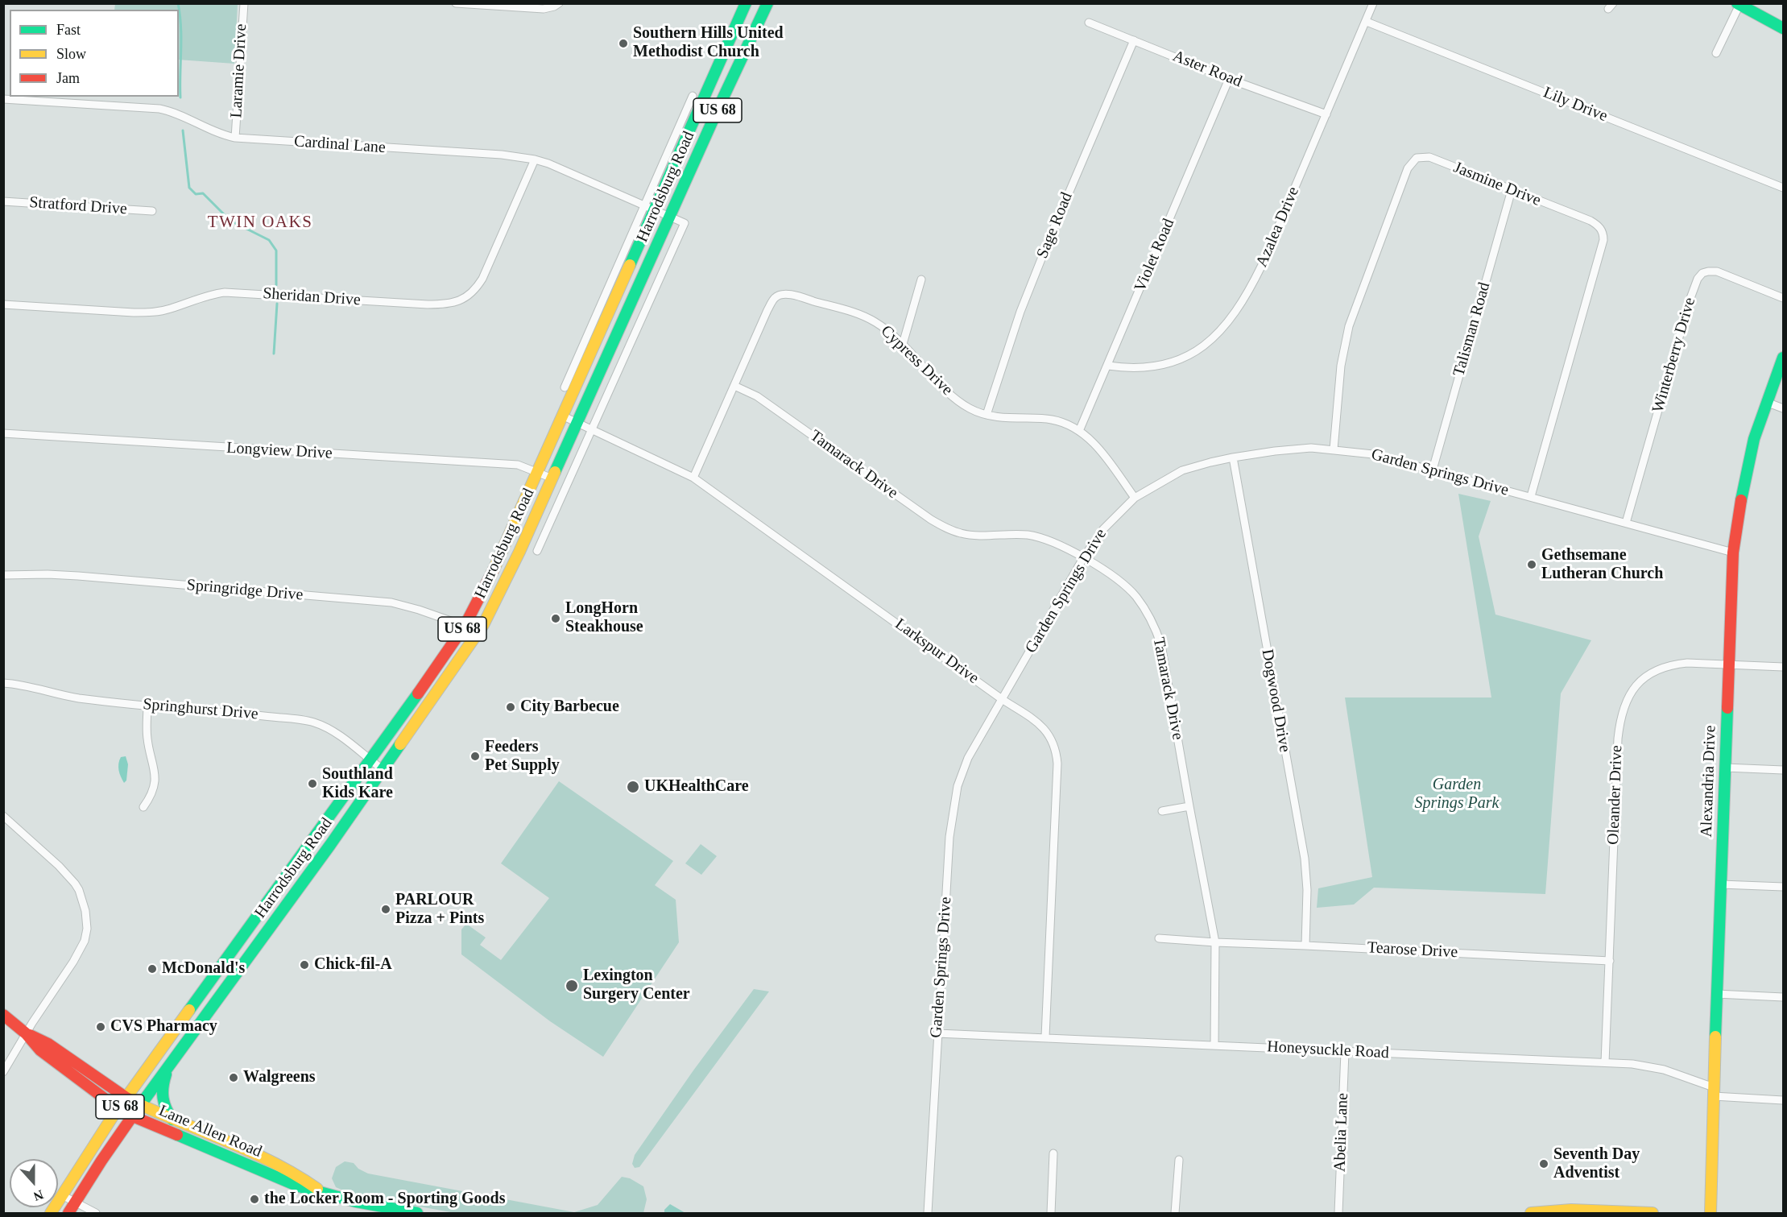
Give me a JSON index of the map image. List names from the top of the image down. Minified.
{"streets":{"main road":["US 68","Harrodsburg Road","Alexandria Drive","Lane Allen Road"],"street":["Aster Road","Laramie Drive","Lily Drive","Cardinal Lane","Jasmine Drive","Stratford Drive","Sage Road","Azalea Drive","Violet Road","Sheridan Drive","Talisman Road","Winterberry Drive","Cypress Drive","Longview Drive","Tamarack Drive","Garden Springs Drive","Springridge Drive","Larkspur Drive","Dogwood Drive","Springhurst Drive","Oleander Drive","Tearose Drive","Honeysuckle Road","Abelia Lane"]},"crossings":[["Aster Road","Sage Road"],["Aster Road","Azalea Drive"],["Aster Road","Violet Road"],["Laramie Drive","Cardinal Lane"],["Lily Drive","Azalea Drive"],["Cardinal Lane","Harrodsburg Road"],["Cardinal Lane","Sheridan Drive"],["Jasmine Drive","Talisman Road"],["Jasmine Drive","Garden Springs Drive"],["Harrodsburg Road","Longview Drive"],["Harrodsburg Road","Springridge Drive"],["Harrodsburg Road","Larkspur Drive"],["Harrodsburg Road","Springhurst Drive"],["Harrodsburg Road","Lane Allen Road"],["Sage Road","Cypress Drive"],["Azalea Drive","Violet Road"],["Violet Road","Cypress Drive"],["Talisman Road","Garden Springs Drive"],["Winterberry Drive","Garden Springs Drive"],["Cypress Drive","Tamarack Drive"],["Cypress Drive","Garden Springs Drive"],["Cypress Drive","Larkspur Drive"],["Tamarack Drive","Garden Springs Drive"],["Tamarack Drive","Tearose Drive"],["Tamarack Drive","Honeysuckle Road"],["Garden Springs Drive","Larkspur Drive"],["Garden Springs Drive","Dogwood Drive"],["Garden Springs Drive","Alexandria Drive"],["Garden Springs Drive","Honeysuckle Road"],["Larkspur Drive","Honeysuckle Road"],["Dogwood Drive","Tearose Drive"],["Alexandria Drive","Oleander Drive"],["Alexandria Drive","Honeysuckle Road"],["Oleander Drive","Tearose Drive"],["Oleander Drive","Honeysuckle Road"],["Honeysuckle Road","Abelia Lane"]],"districts":["TWIN OAKS"],"parks":["Garden Springs Park"],"places":["Southern Hills United Methodist Church","Gethsemane Lutheran Church","LongHorn Steakhouse","City Barbecue","Feeders Pet Supply","Southland Kids Kare","UKHealthCare","PARLOUR Pizza + Pints","Chick-fil-A","McDonald's","Lexington Surgery Center","CVS Pharmacy","Walgreens","Seventh Day Adventist","the Locker Room - Sporting Goods"],"legend":["Fast","Slow","Jam"],"north":"bottom"}
